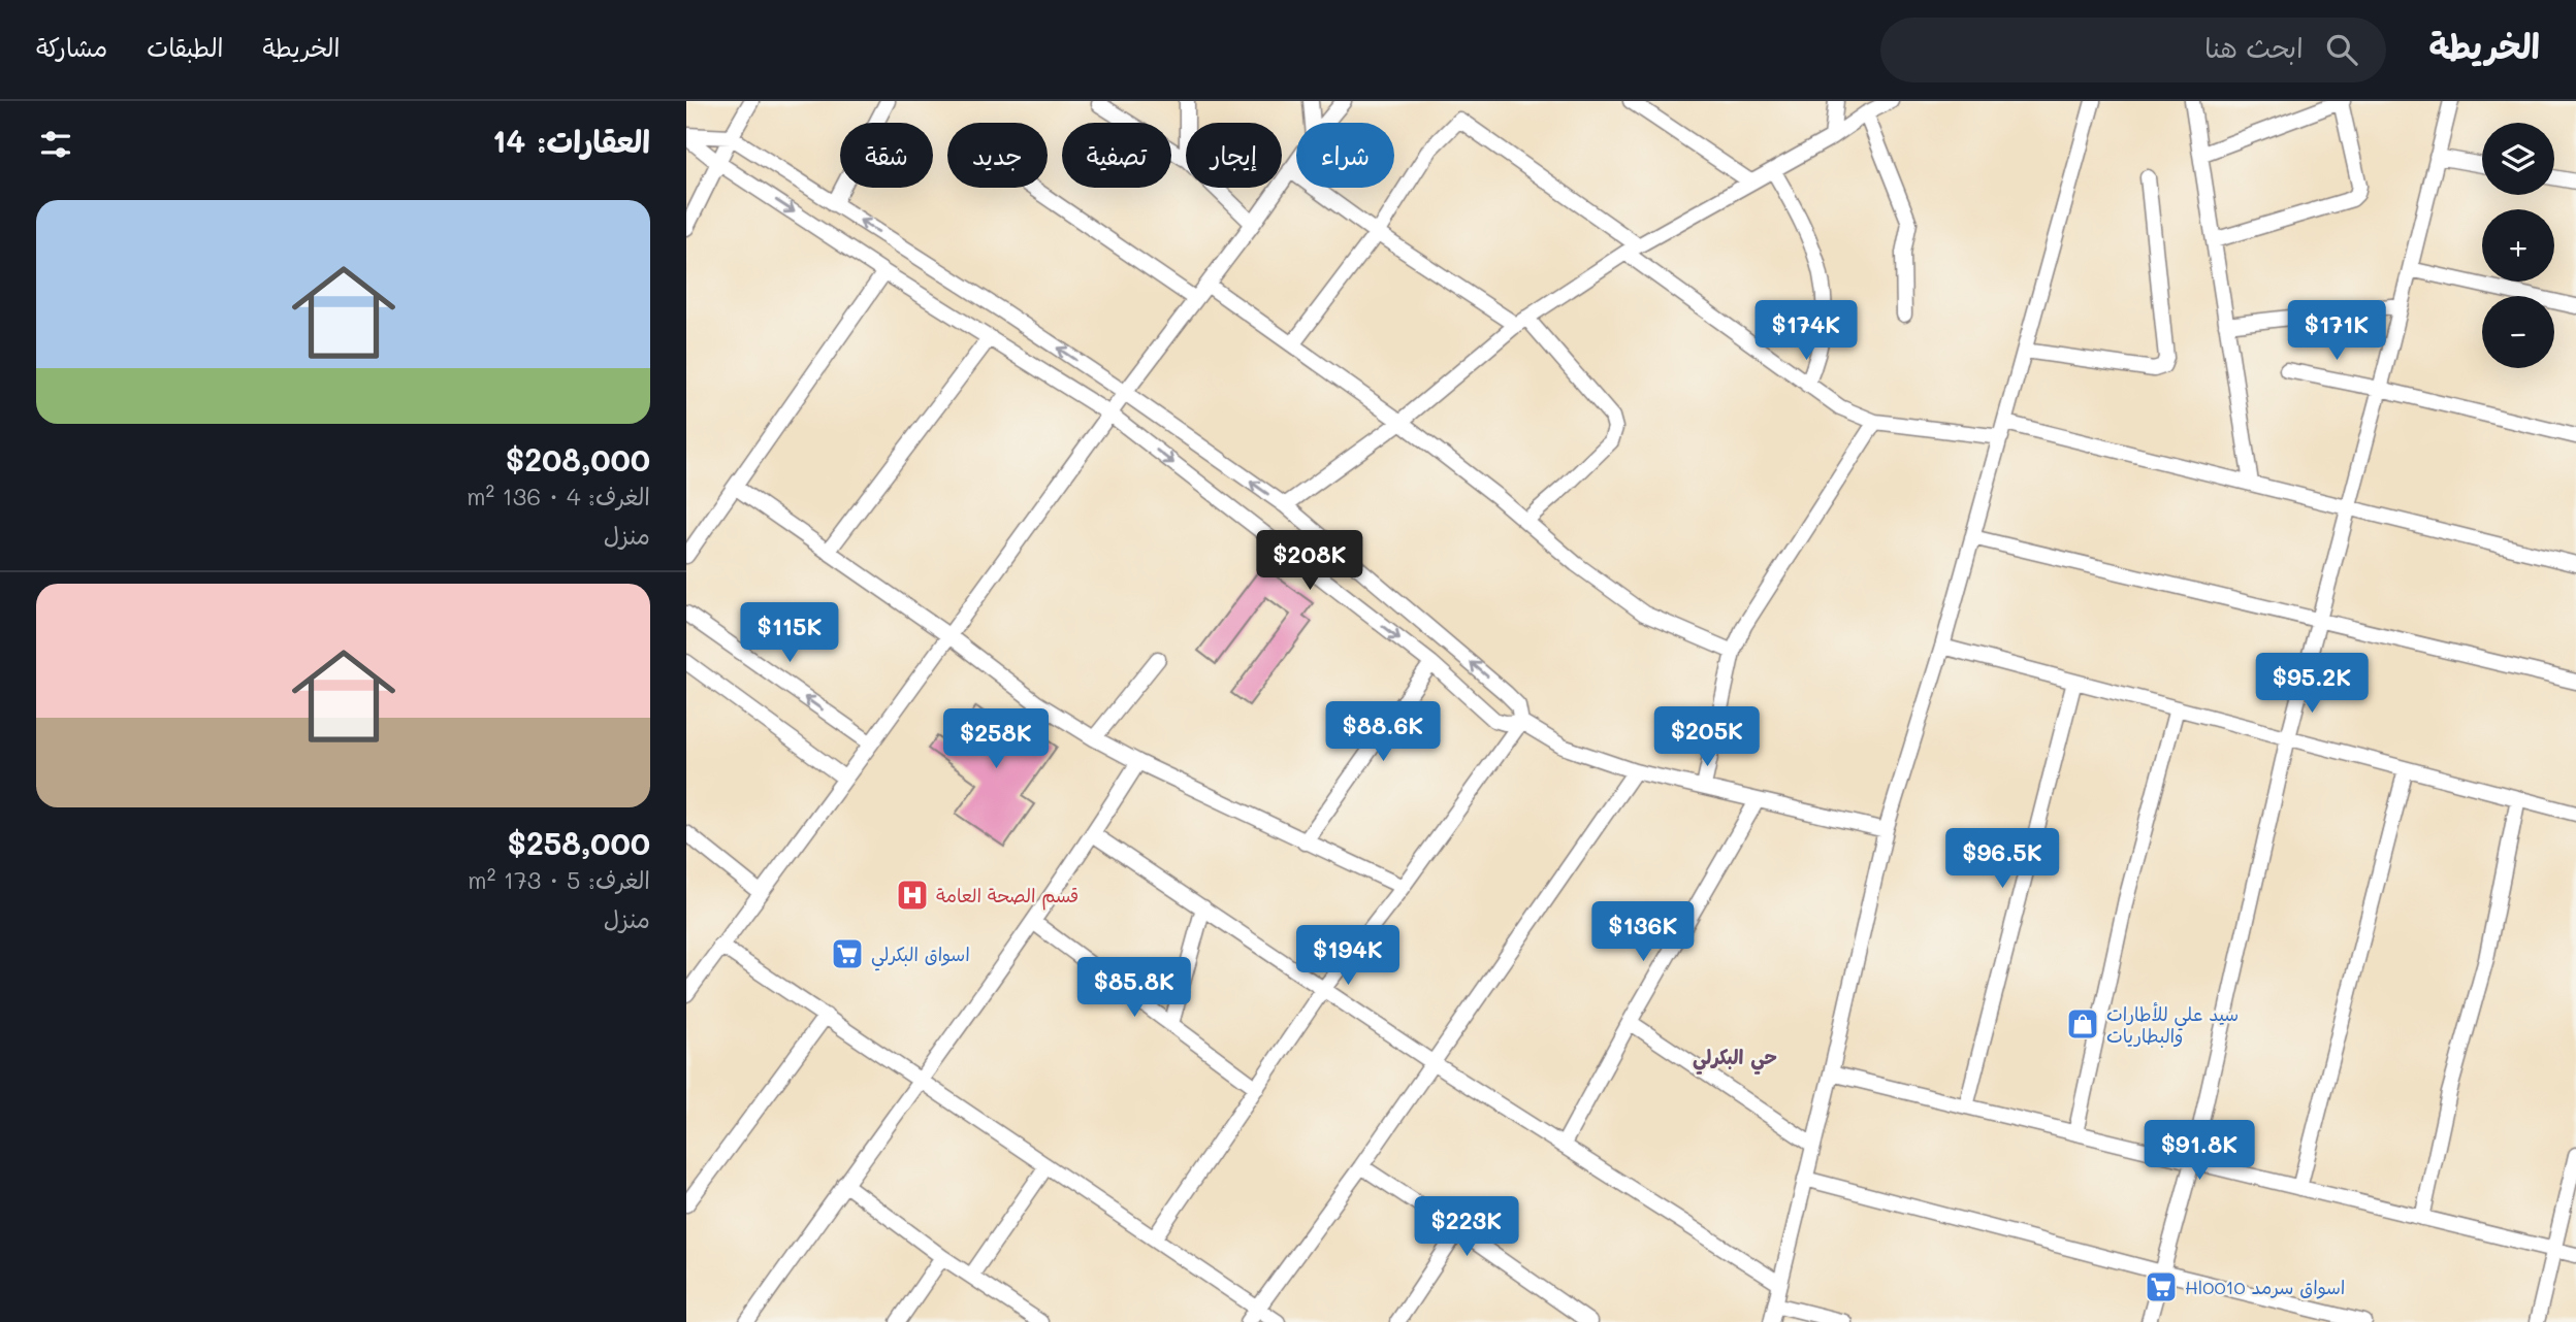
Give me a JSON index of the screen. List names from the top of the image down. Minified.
{"districts":["حي البكرلي"],"places":{"hospital":["قسم الصحة العامة"],"supermarket":["اسواق البكرلي","Hl0010 اسواق سرمد"],"shop":["سيد علي للأطارات والبطاريات"]},"page":{"header":"الخريطة","search":"ابحث هنا","nav":["الخريطة","الطبقات","مشاركة"],"heading":"العقارات: 14","map_buttons":["+","−"],"chip":["شراء","إيجار","تصفية","جديد","شقة"],"list":[{"name":"$208,000","note":"الغرف: 4 · 136 m² · منزل"},{"name":"$258,000","note":"الغرف: 5 · 173 m² · منزل"}],"price":["$174K","$171K","$208K","$115K","$95.2K","$88.6K","$205K","$258K","$96.5K","$136K","$194K","$85.8K","$91.8K","$223K"]}}
